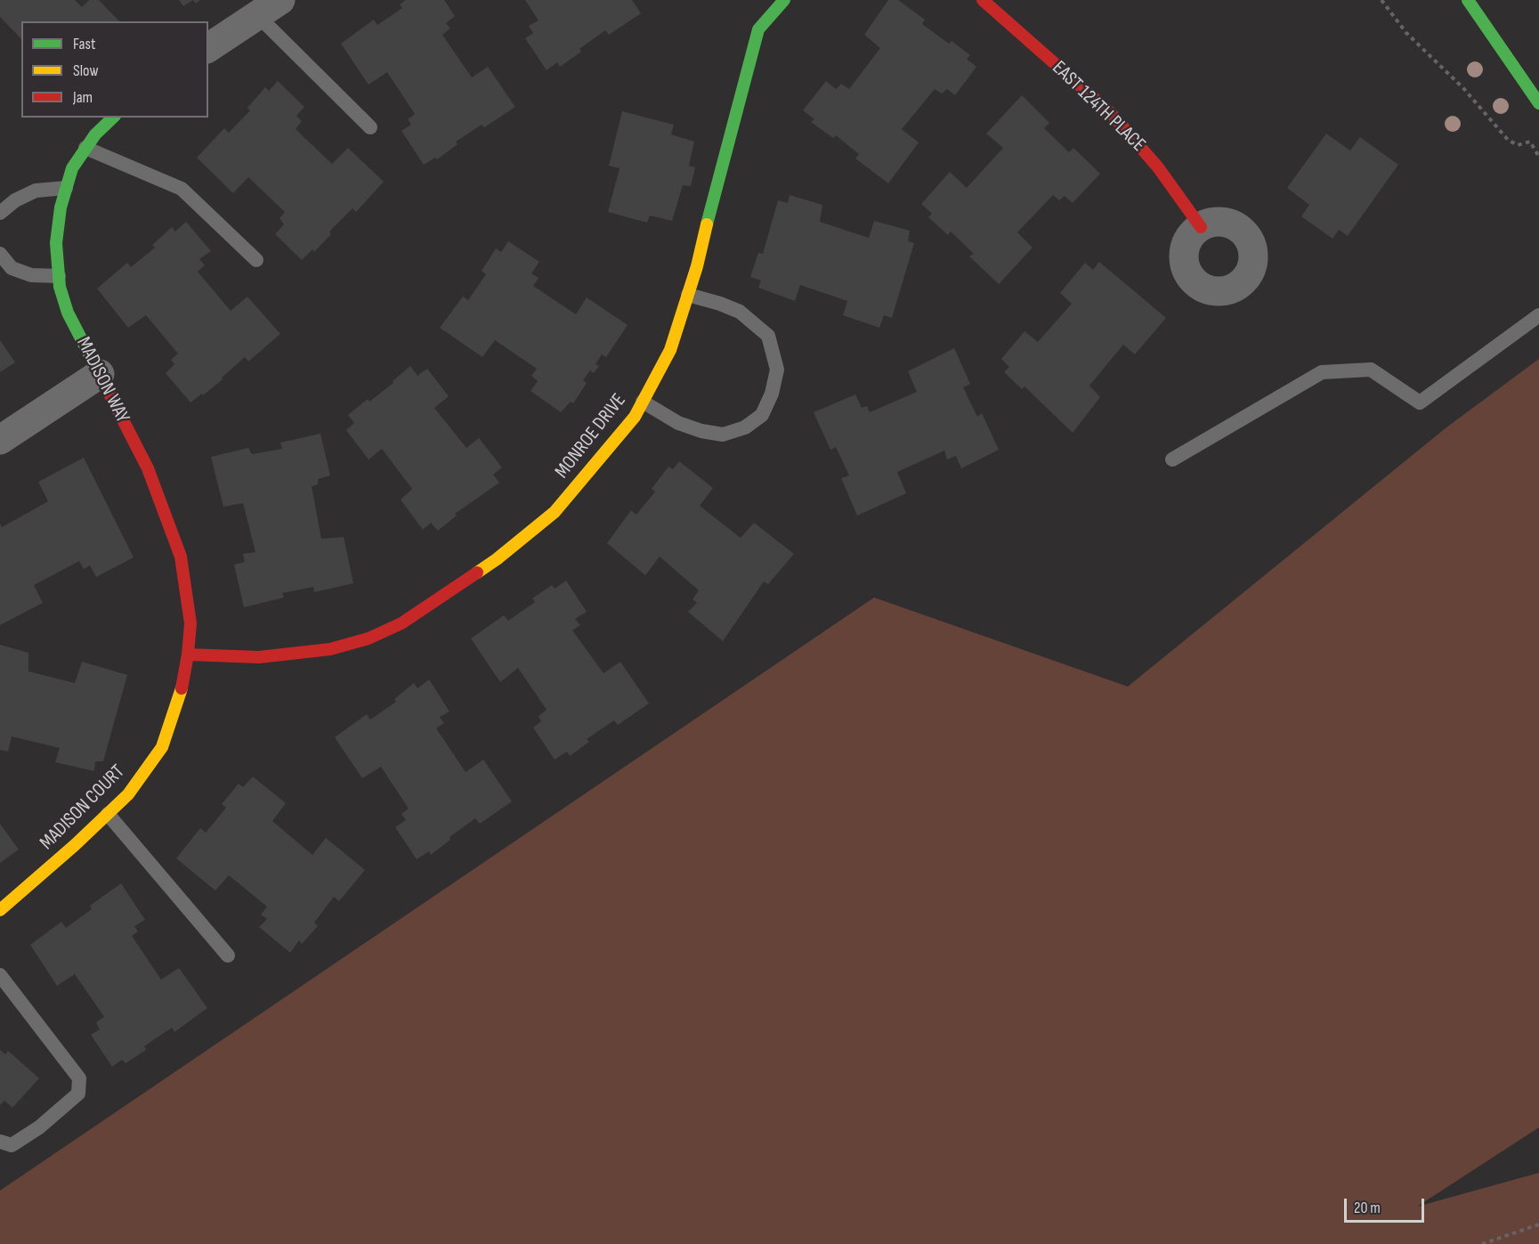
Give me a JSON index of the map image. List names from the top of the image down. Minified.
{"streets":{"street":["EAST 124TH PLACE","MADISON WAY","MONROE DRIVE","MADISON COURT"]},"crossings":[["MADISON WAY","MONROE DRIVE"],["MADISON WAY","MADISON COURT"],["MONROE DRIVE","MADISON COURT"]],"legend":["Fast","Slow","Jam"],"scale_bar":"20 m"}
